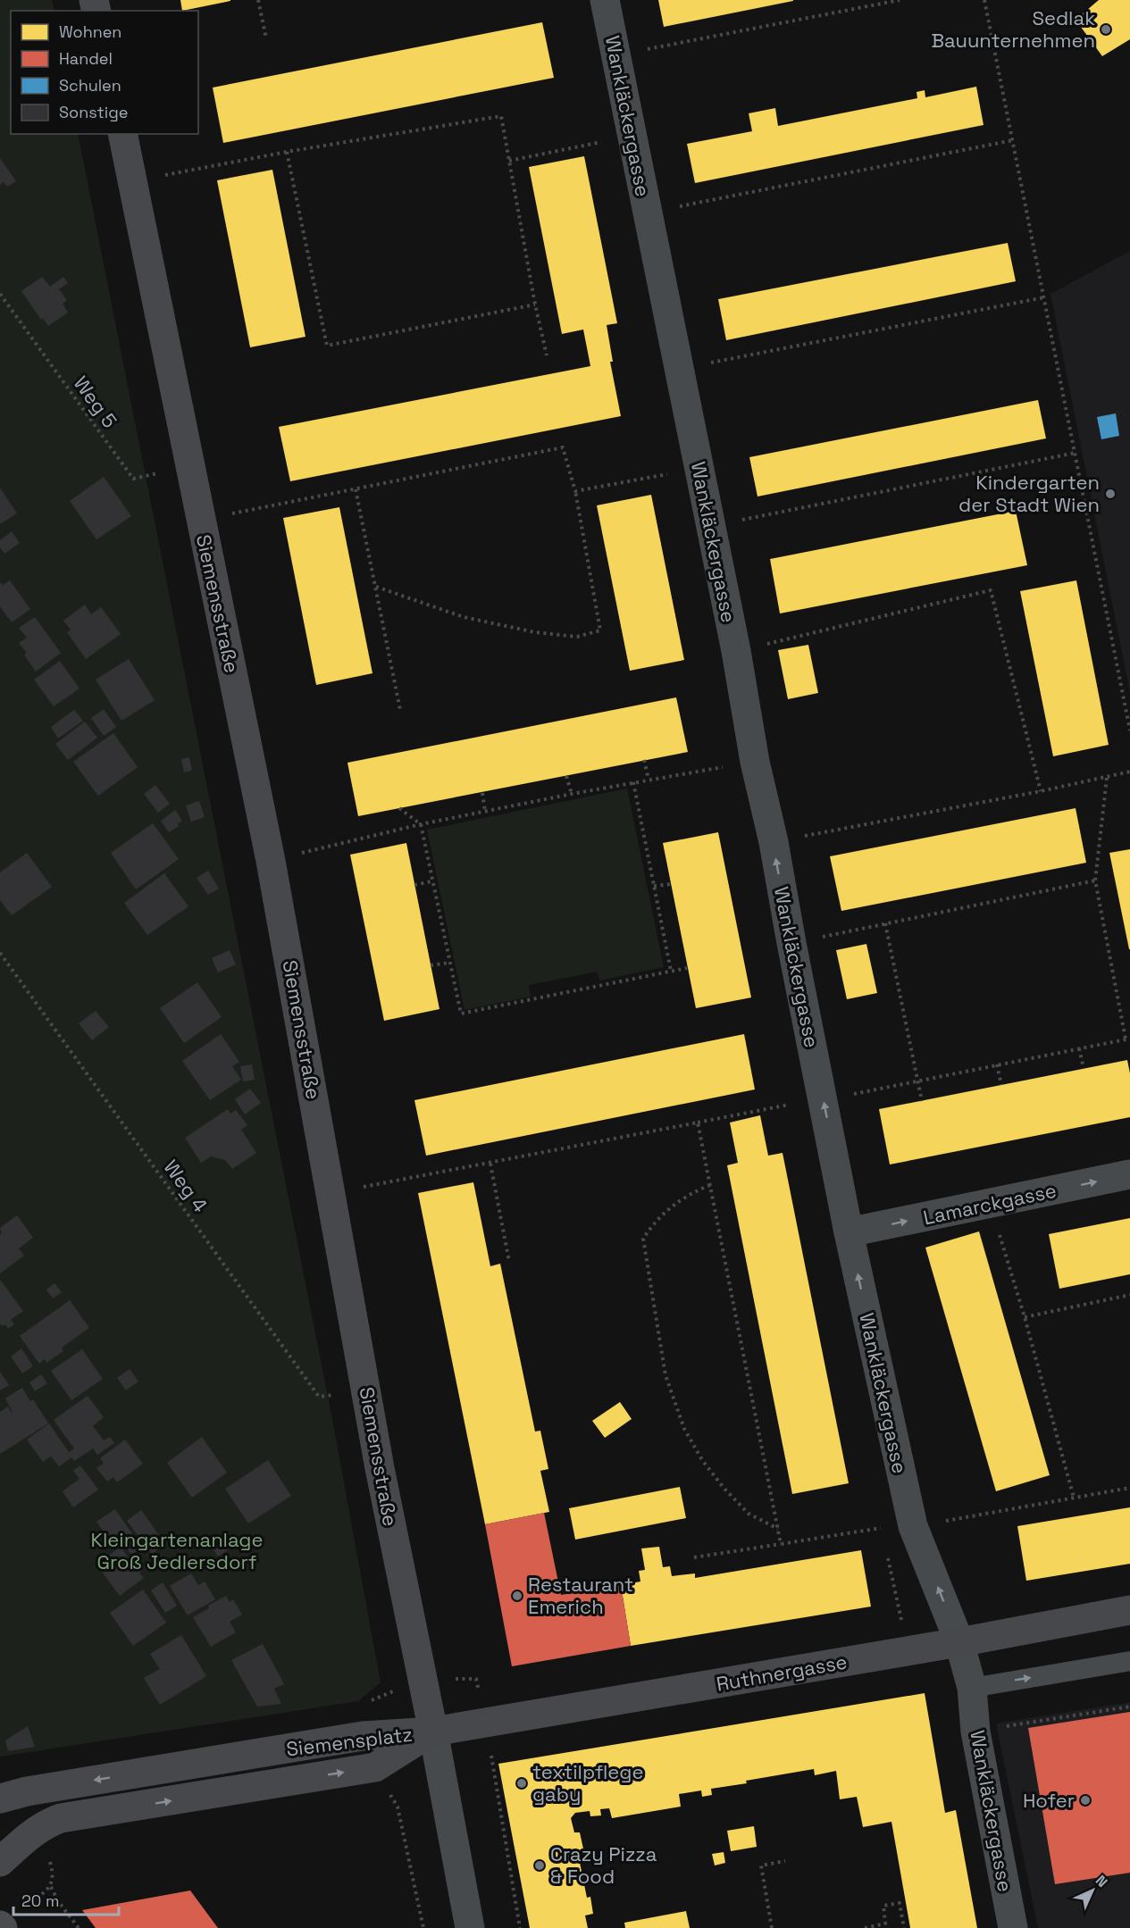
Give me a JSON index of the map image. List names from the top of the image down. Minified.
{"streets":{"main road":["Siemensstraße","Ruthnergasse","Siemensplatz"],"street":["Wankläckergasse","Lamarckgasse"],"path":["Weg 5","Weg 4"]},"crossings":[["Wankläckergasse","Lamarckgasse"],["Wankläckergasse","Ruthnergasse"],["Weg 5","Siemensstraße"],["Siemensstraße","Weg 4"],["Siemensstraße","Ruthnergasse"],["Siemensstraße","Siemensplatz"],["Ruthnergasse","Siemensplatz"]],"one_way":["Lamarckgasse"],"parks":["Kleingartenanlage Groß Jedlersdorf"],"places":["Sedlak Bauunternehmen","Kindergarten der Stadt Wien","Restaurant Emerich","textilpflege gaby","Hofer","Crazy Pizza & Food"],"legend":["Wohnen","Handel","Schulen","Sonstige"],"scale_bar":"20 m","north":"top right"}
